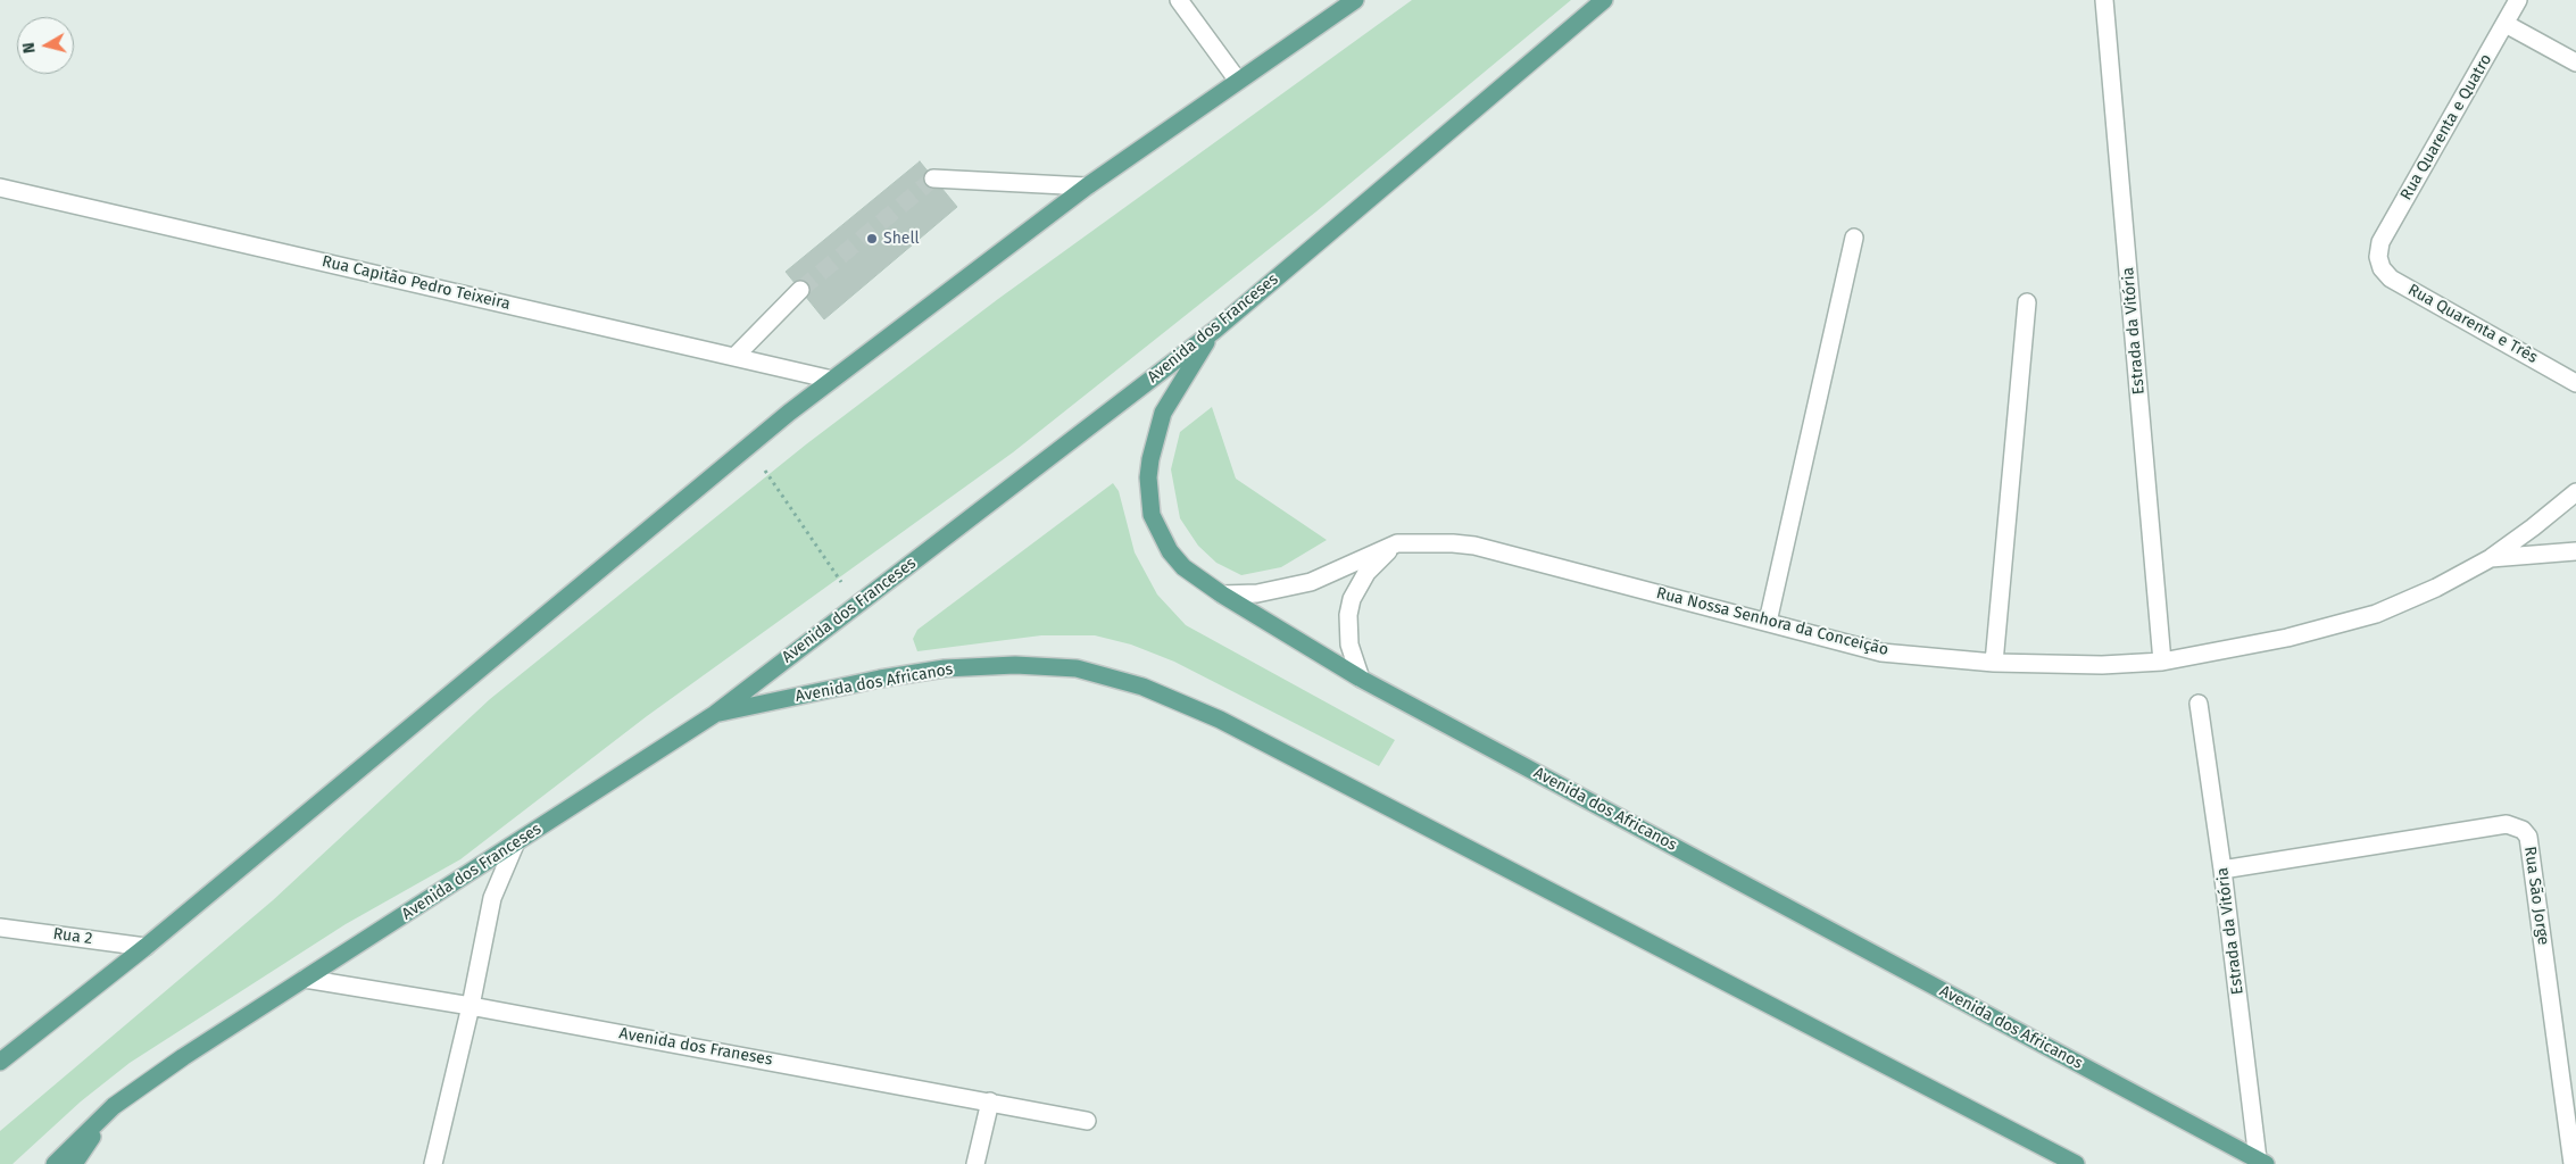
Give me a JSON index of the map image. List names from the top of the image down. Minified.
{"streets":{"main road":["Avenida dos Franceses","Avenida dos Africanos"],"street":["Rua Quarenta e Quatro","Rua Capitão Pedro Teixeira","Rua Quarenta e Três","Estrada da Vitória","Rua Nossa Senhora da Conceição","Rua São Jorge","Rua 2","Avenida dos Franeses"]},"crossings":[["Rua Quarenta e Quatro","Rua Quarenta e Três"],["Avenida dos Franceses","Avenida dos Africanos"],["Avenida dos Franceses","Avenida dos Franeses"],["Estrada da Vitória","Rua Nossa Senhora da Conceição"],["Estrada da Vitória","Avenida dos Africanos"],["Estrada da Vitória","Rua São Jorge"],["Rua Nossa Senhora da Conceição","Avenida dos Africanos"]],"places":["Shell"],"north":"left"}
